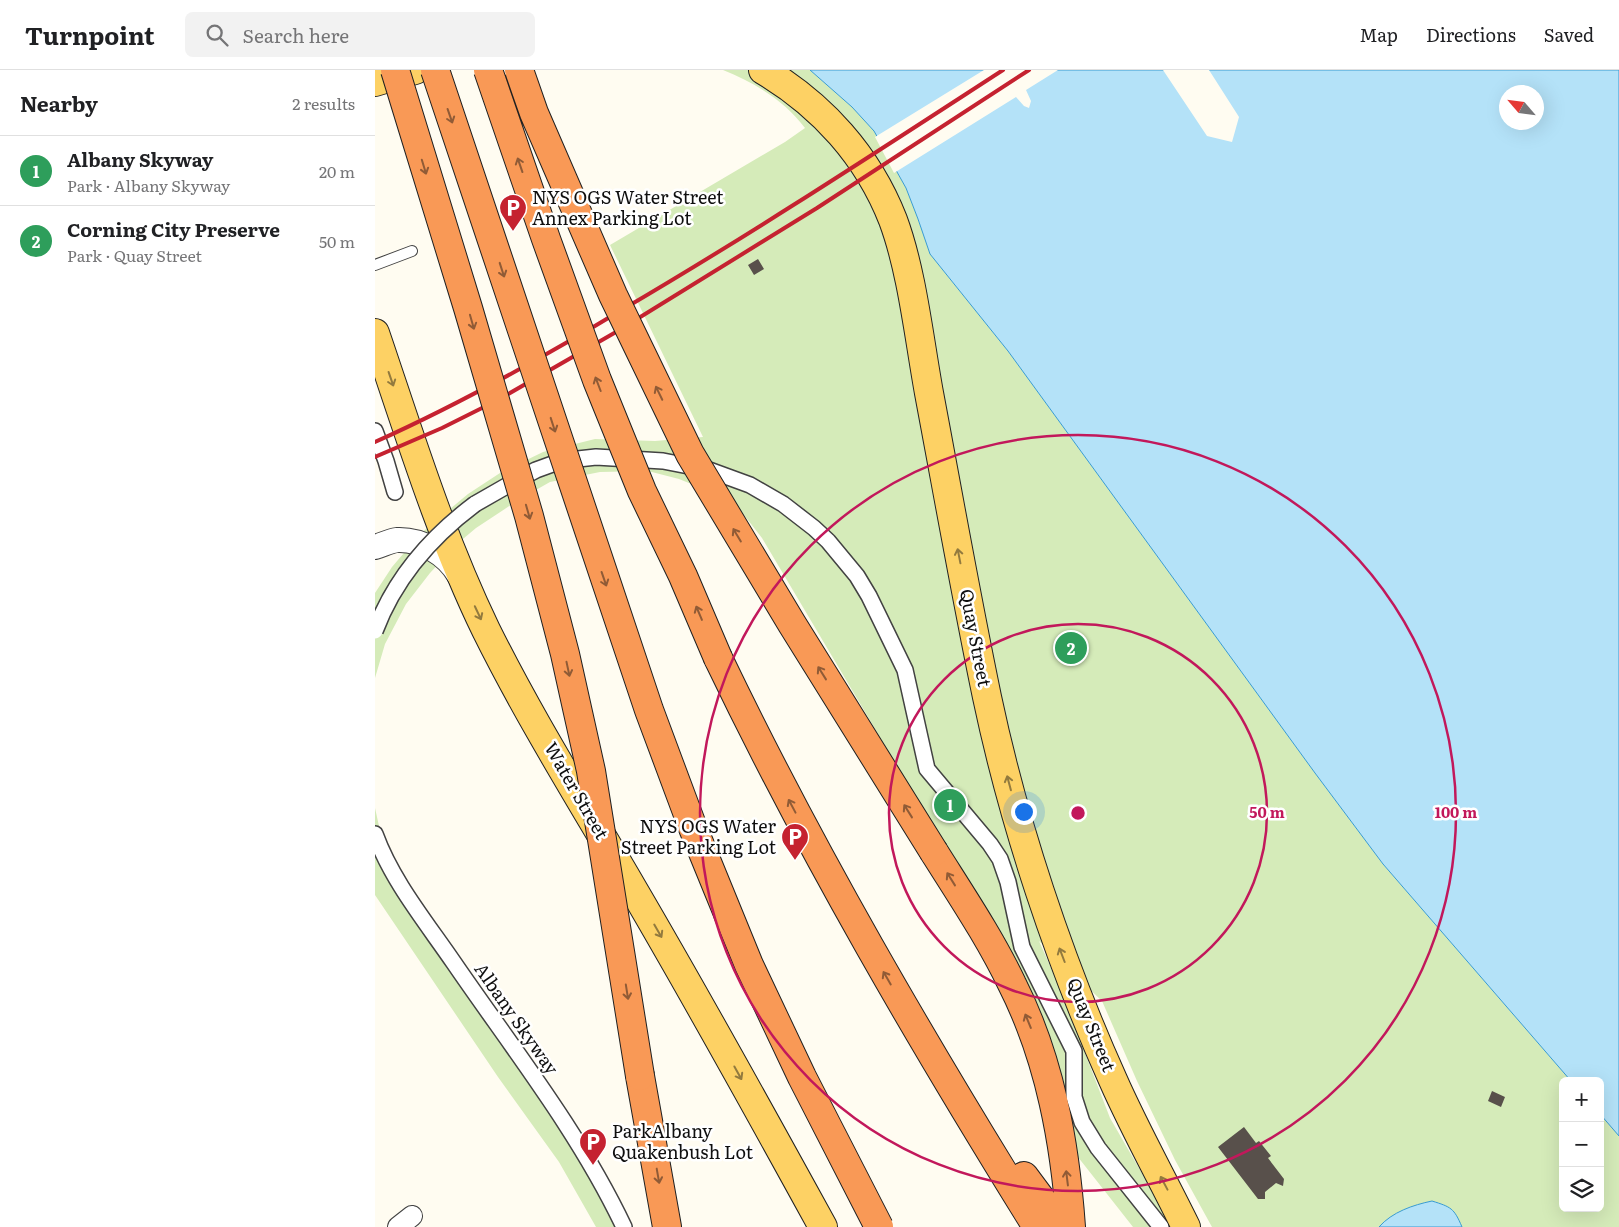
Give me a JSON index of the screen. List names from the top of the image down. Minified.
{"streets":{"main road":["Quay Street","Water Street"],"street":["Albany Skyway"]},"one_way":["Quay Street","Water Street"],"places":{"parking":["NYS OGS Water Street Annex Parking Lot","NYS OGS Water Street Parking Lot","ParkAlbany Quakenbush Lot"]},"north":"top left","page":{"header":"Turnpoint","search":"Search here","nav":["Map","Directions","Saved"],"heading":["Nearby","2 results"],"list":[{"mark":"1","name":"Albany Skyway","note":"Park · Albany Skyway","value":"20 m"},{"mark":"2","name":"Corning City Preserve","note":"Park · Quay Street","value":"50 m"}],"pins":["2","1"],"map_buttons":["+","−"]},"rings":["50 m","100 m"]}
